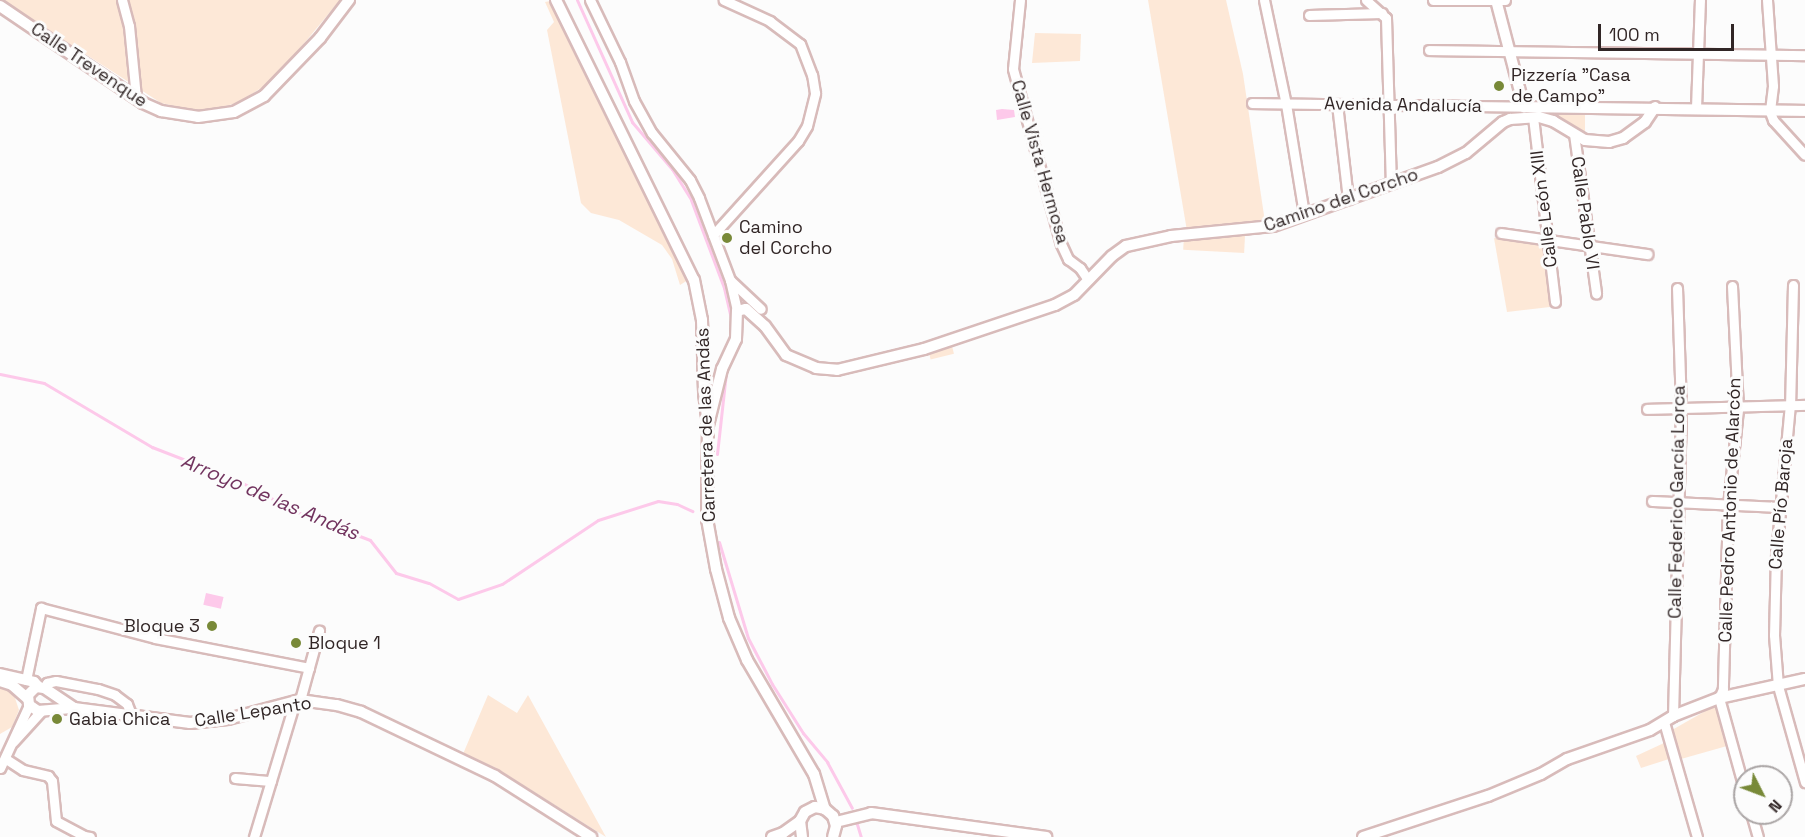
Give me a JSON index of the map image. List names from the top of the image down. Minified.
{"streets":{"street":["Calle Trevenque","Avenida Andalucía","Calle Vista Hermosa","Camino del Corcho","Calle León XIII","Calle Pablo VI","Carretera de las Andás","Calle Federico García Lorca","Calle Pío Baroja","Calle Pedro Antonio de Alarcón","Calle Lepanto"]},"crossings":[["Avenida Andalucía","Camino del Corcho"],["Calle Vista Hermosa","Camino del Corcho"],["Camino del Corcho","Calle León XIII"],["Camino del Corcho","Calle Pablo VI"]],"water":["Arroyo de las Andás"],"places":["Pizzería \"Casa de Campo\"","Camino del Corcho","Bloque 3","Bloque 1","Gabia Chica"],"scale_bar":"100 m","north":"bottom right"}
